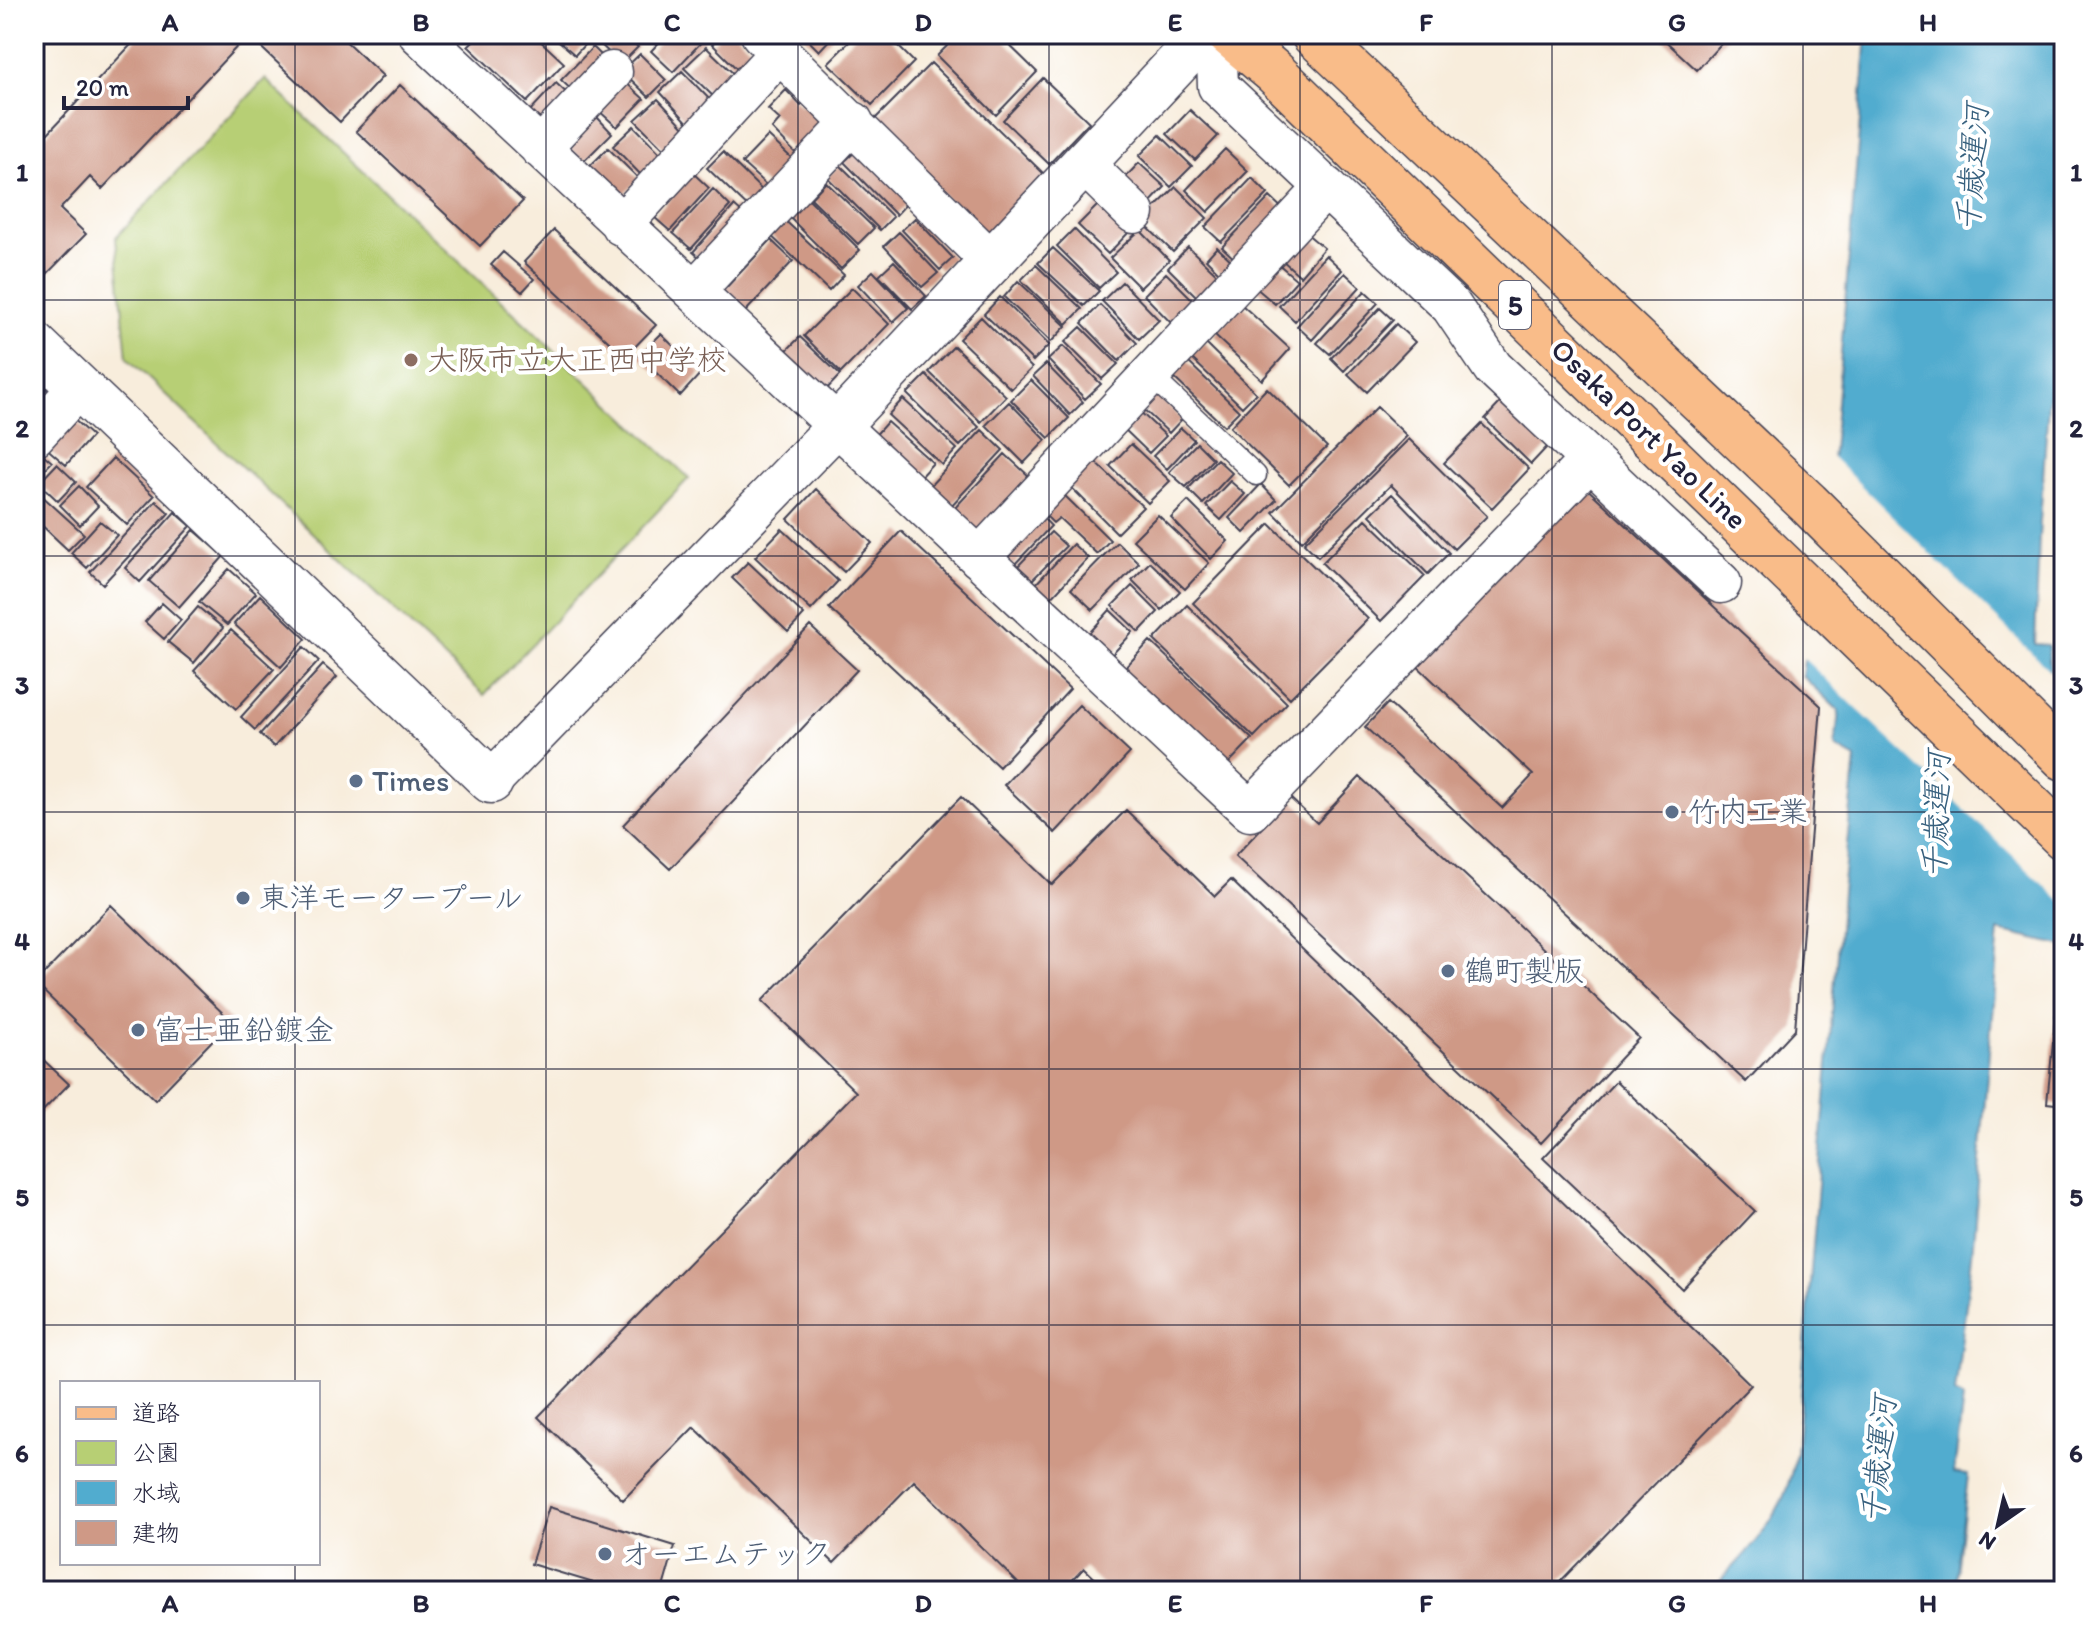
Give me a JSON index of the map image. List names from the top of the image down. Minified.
{"streets":{"main road":["5","Osaka Port Yao Line"]},"water":["千歳運河"],"places":["大阪市立大正西中学校","Times","竹内工業","東洋モータープール","鶴町製版","富士亜鉛鍍金","オーエムテック"],"legend":["道路","公園","水域","建物"],"scale_bar":"20 m","north":"bottom left","grid":{"columns":["A","B","C","D","E","F","G","H"],"rows":["1","2","3","4","5","6"]}}
